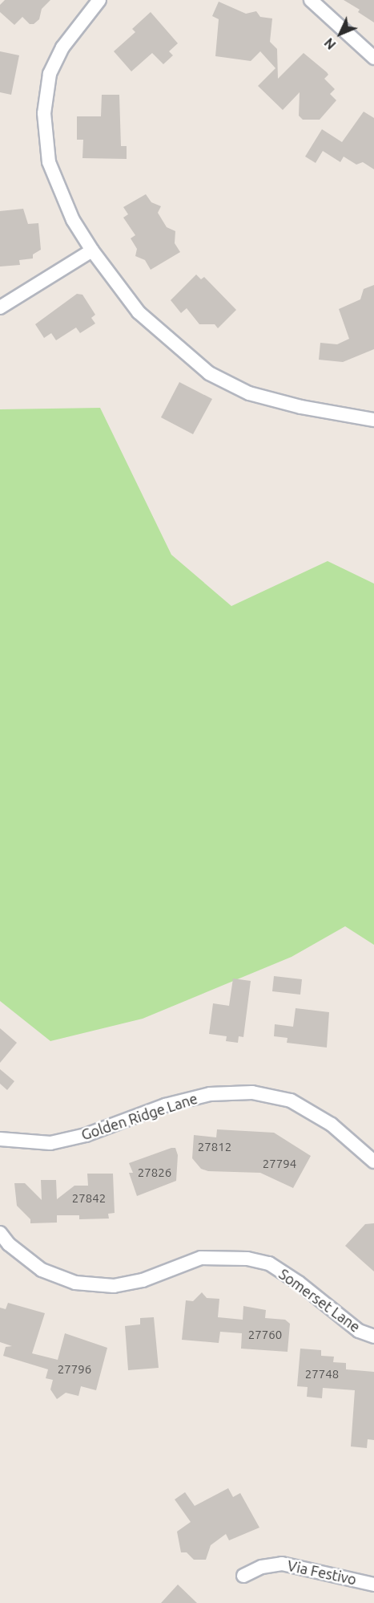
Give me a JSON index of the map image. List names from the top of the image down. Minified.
{"streets":{"street":["Golden Ridge Lane","Somerset Lane","Via Festivo"]},"house_numbers":["27812","27794","27826","27842","27760","27796","27748"],"north":"bottom left"}
